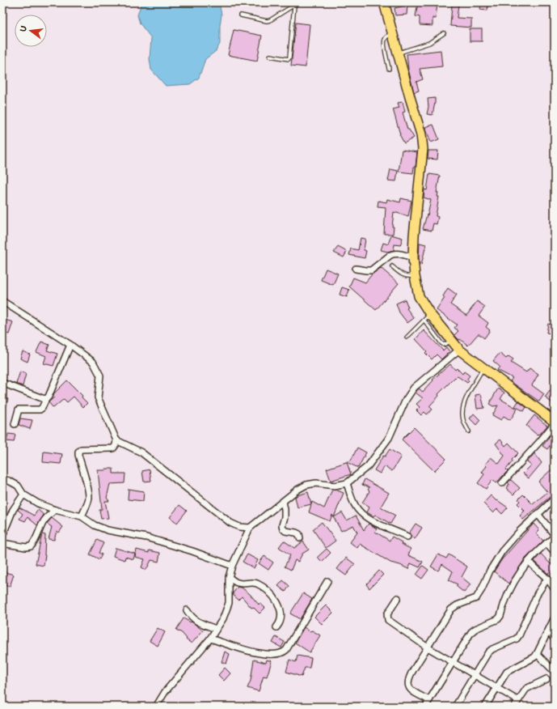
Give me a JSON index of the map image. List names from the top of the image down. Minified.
{"north":"left"}
